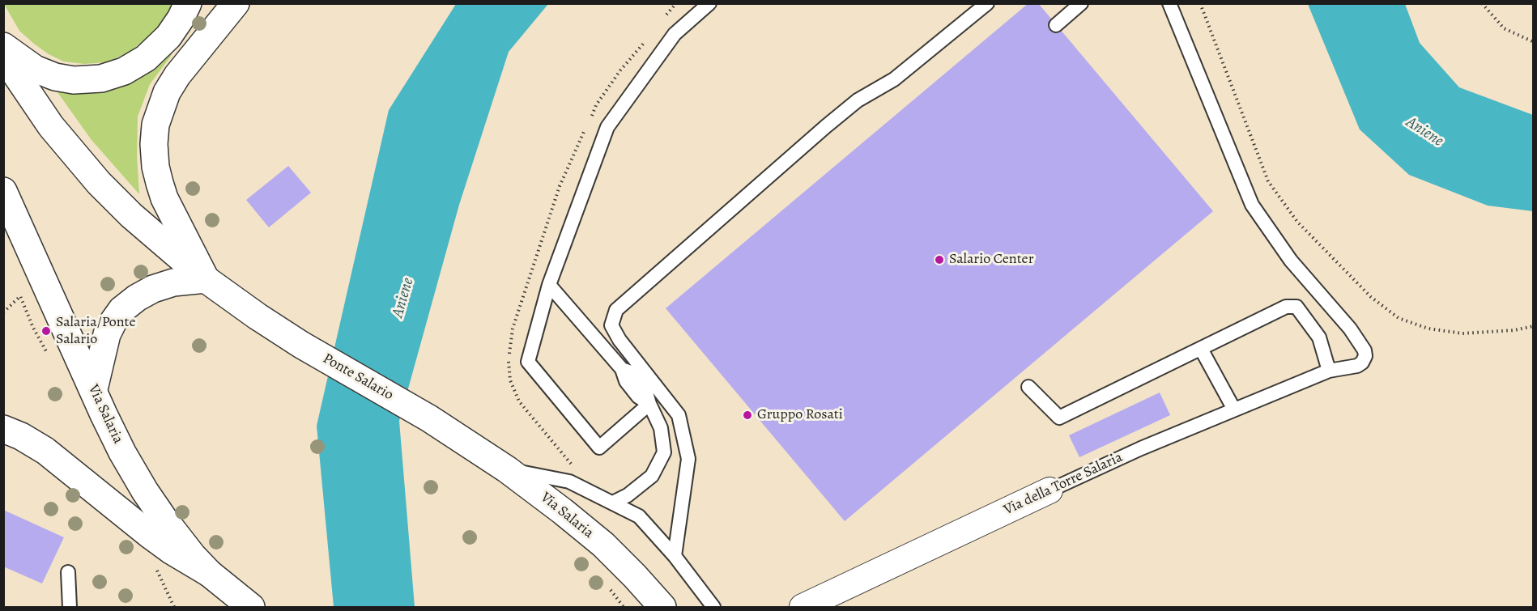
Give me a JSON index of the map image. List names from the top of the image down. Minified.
{"streets":{"main road":["Ponte Salario","Via Salaria"],"street":["Via della Torre Salaria"]},"crossings":[["Ponte Salario","Via Salaria"]],"water":["Aniene"],"places":["Salario Center","Salaria/Ponte Salario","Gruppo Rosati"]}
